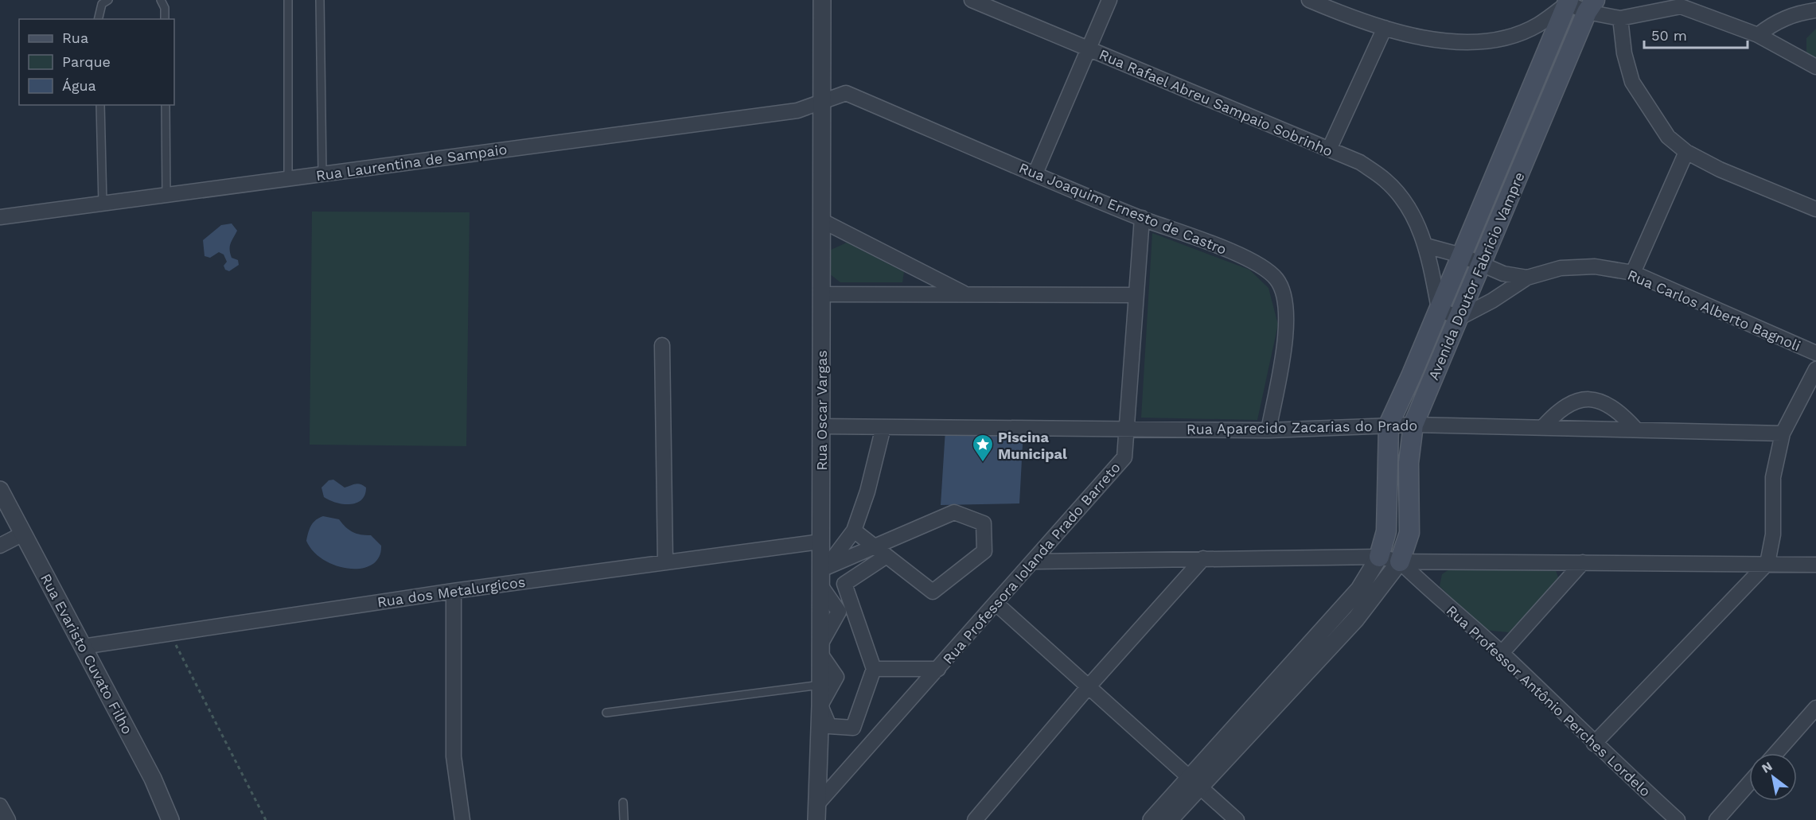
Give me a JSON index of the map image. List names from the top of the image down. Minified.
{"streets":{"main road":["Avenida Doutor Fabricio Vampre"],"street":["Rua Rafael Abreu Sampaio Sobrinho","Rua Laurentina de Sampaio","Rua Joaquim Ernesto de Castro","Rua Carlos Alberto Bagnoli","Rua Oscar Vargas","Rua Aparecido Zacarias do Prado","Rua Professora Iolanda Prado Barreto","Rua dos Metalurgicos","Rua Evaristo Cuvato Filho","Rua Professor Antônio Perches Lordelo"]},"crossings":[["Rua Rafael Abreu Sampaio Sobrinho","Avenida Doutor Fabricio Vampre"],["Rua Laurentina de Sampaio","Rua Joaquim Ernesto de Castro"],["Rua Laurentina de Sampaio","Rua Oscar Vargas"],["Rua Joaquim Ernesto de Castro","Rua Oscar Vargas"],["Rua Joaquim Ernesto de Castro","Rua Aparecido Zacarias do Prado"],["Rua Joaquim Ernesto de Castro","Rua Professora Iolanda Prado Barreto"],["Avenida Doutor Fabricio Vampre","Rua Carlos Alberto Bagnoli"],["Avenida Doutor Fabricio Vampre","Rua Aparecido Zacarias do Prado"],["Avenida Doutor Fabricio Vampre","Rua Professor Antônio Perches Lordelo"],["Rua Oscar Vargas","Rua Aparecido Zacarias do Prado"],["Rua Oscar Vargas","Rua Professora Iolanda Prado Barreto"],["Rua Oscar Vargas","Rua dos Metalurgicos"],["Rua Aparecido Zacarias do Prado","Rua Professora Iolanda Prado Barreto"],["Rua dos Metalurgicos","Rua Evaristo Cuvato Filho"]],"places":{"place":["Piscina Municipal"]},"legend":["Rua","Parque","Água"],"scale_bar":"50 m","north":"top left"}
